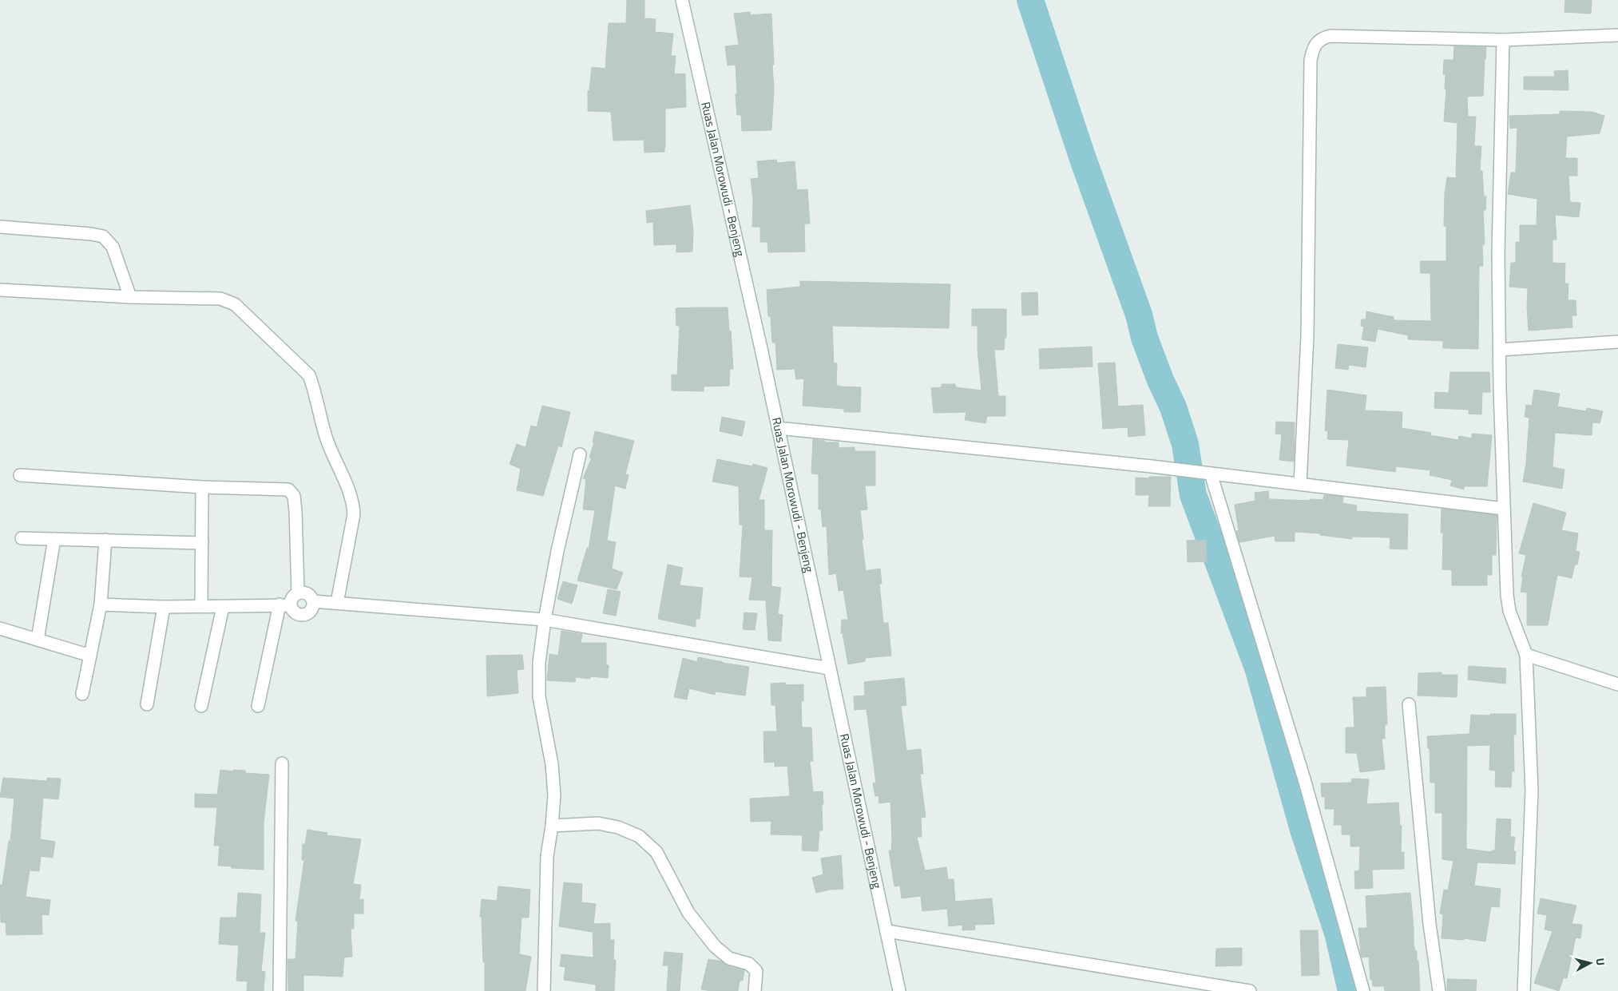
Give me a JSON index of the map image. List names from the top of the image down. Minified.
{"streets":{"street":["Ruas Jalan Morowudi - Benjeng"]},"north":"right"}
